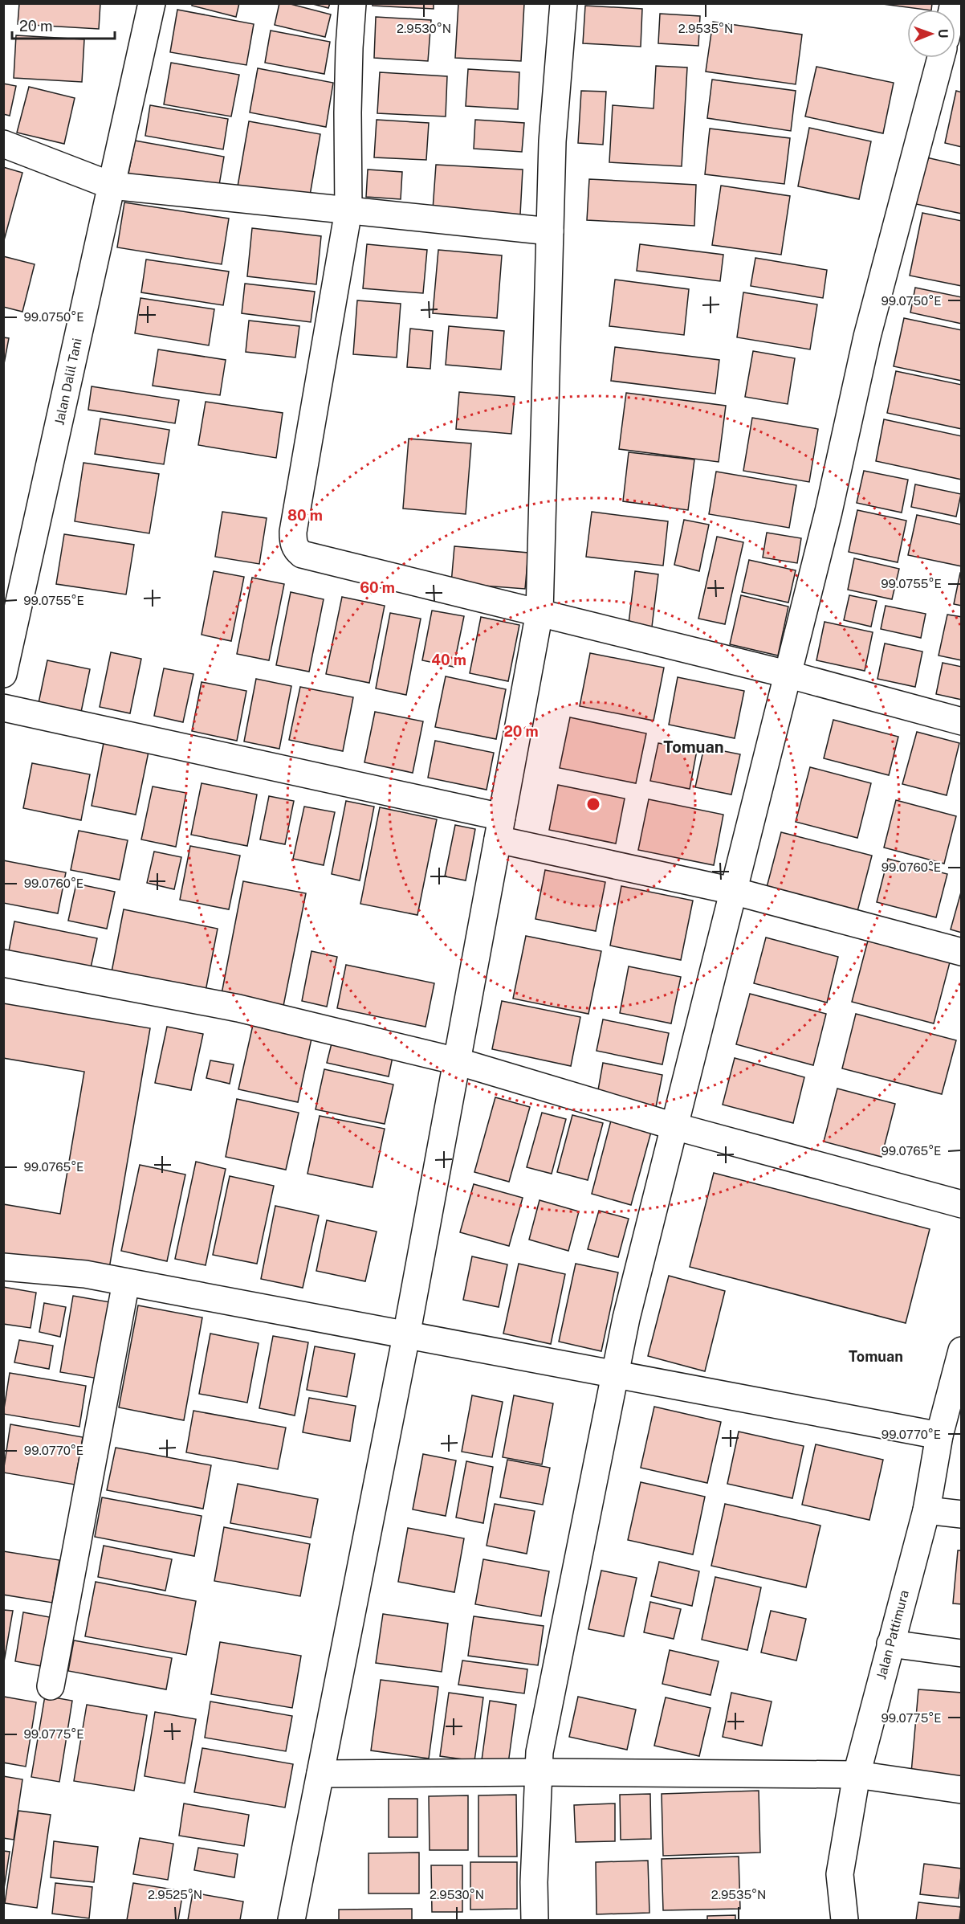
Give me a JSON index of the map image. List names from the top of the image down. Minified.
{"streets":{"street":["Jalan Dalil Tani","Jalan Pattimura"]},"districts":["Tomuan","Tomuan"],"scale_bar":"20 m","north":"right","coordinates":["2.9530°N","2.9535°N","99.0750°E","99.0755°E","99.0760°E","99.0765°E","99.0770°E","99.0775°E","2.9525°N"],"rings":["80 m","60 m","40 m","20 m"]}
